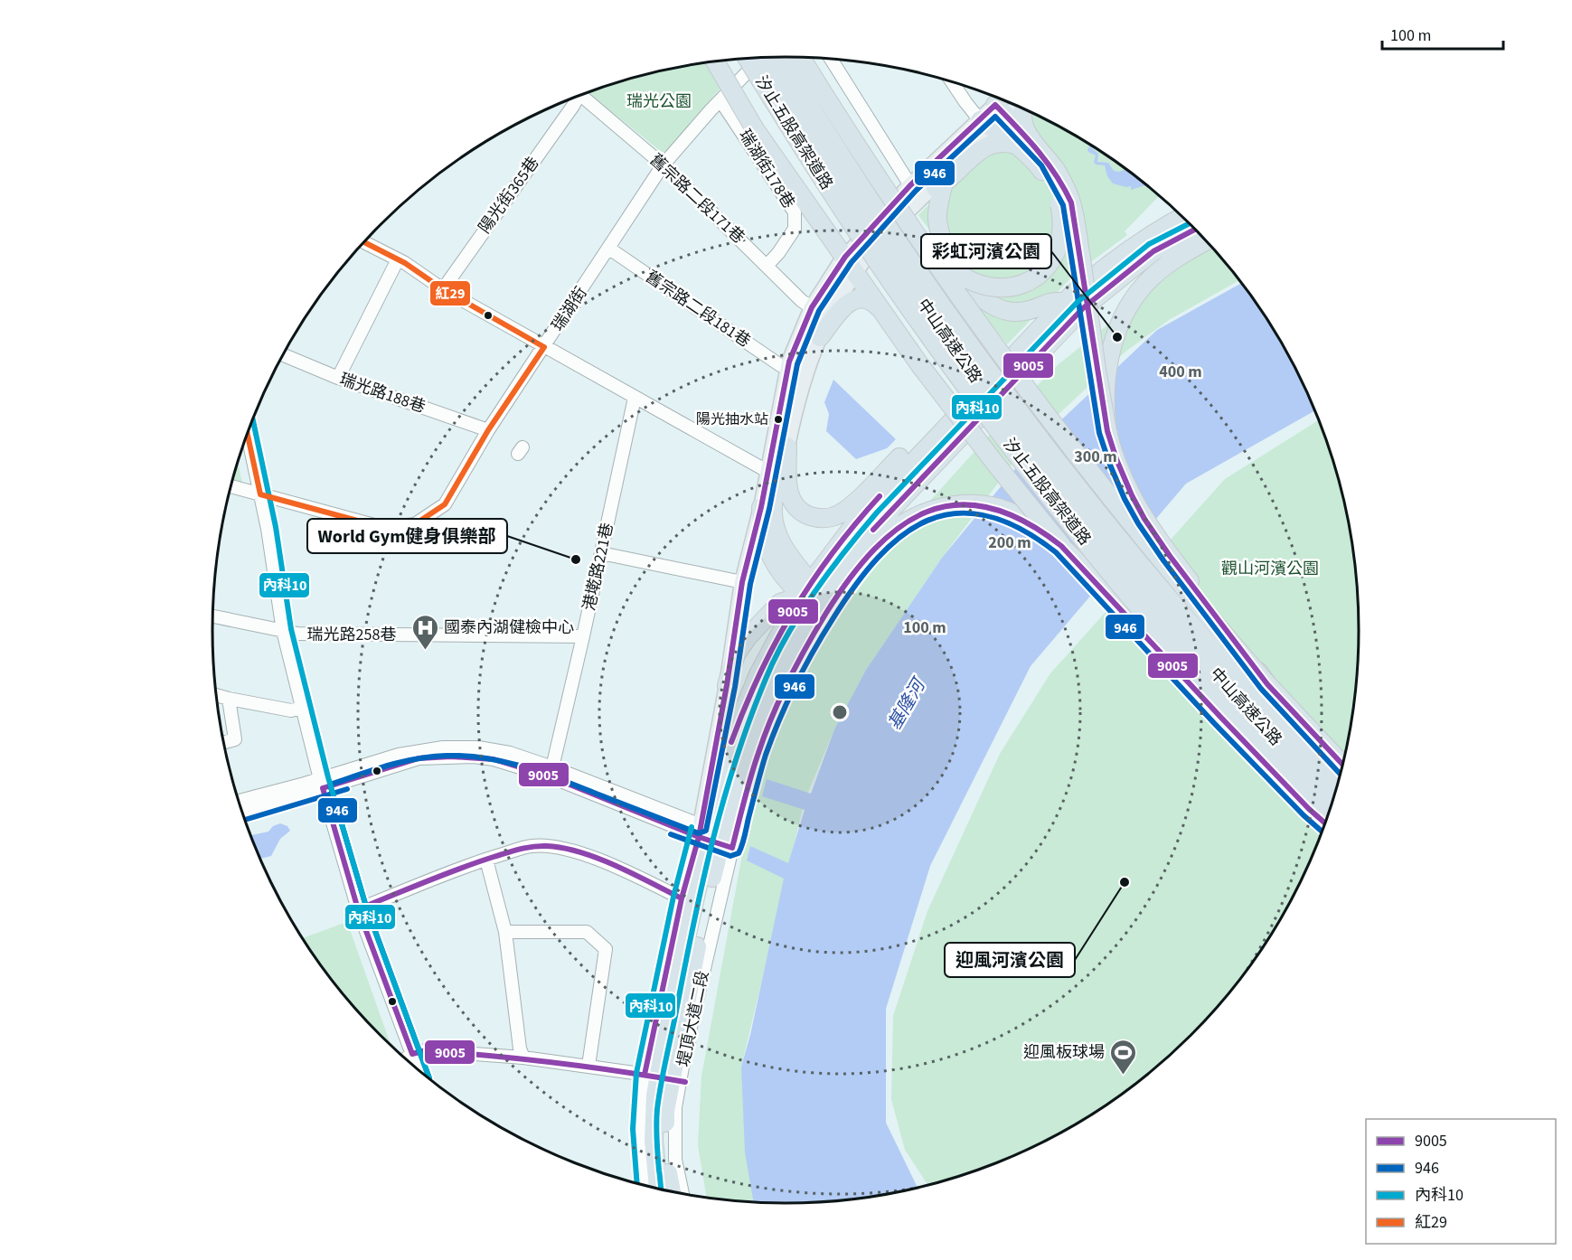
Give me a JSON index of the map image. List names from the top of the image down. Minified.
{"streets":{"highway":["汐止五股高架道路","中山高速公路","堤頂大道二段"],"street":["瑞湖街178巷","陽光街365巷","舊宗路二段171巷","瑞湖街","舊宗路二段181巷","瑞光路188巷","港墘路221巷","瑞光路258巷"]},"crossings":[["瑞湖街178巷","舊宗路二段171巷"],["瑞湖街178巷","瑞湖街"],["舊宗路二段171巷","瑞湖街"],["瑞湖街","舊宗路二段181巷"],["瑞湖街","瑞光路188巷"],["港墘路221巷","瑞光路258巷"]],"water":["基隆河"],"parks":["瑞光公園","觀山河濱公園"],"places":{"other":["彩虹河濱公園","陽光抽水站","World Gym健身俱樂部","迎風河濱公園"],"hospital":["國泰內湖健檢中心"],"sports":["迎風板球場"]},"lines":["transit line 9005","transit line 946","transit line 內科10","transit line 紅29"],"legend":["9005","946","內科10","紅29"],"scale_bar":"100 m","rings":["400 m","300 m","200 m","100 m"]}
